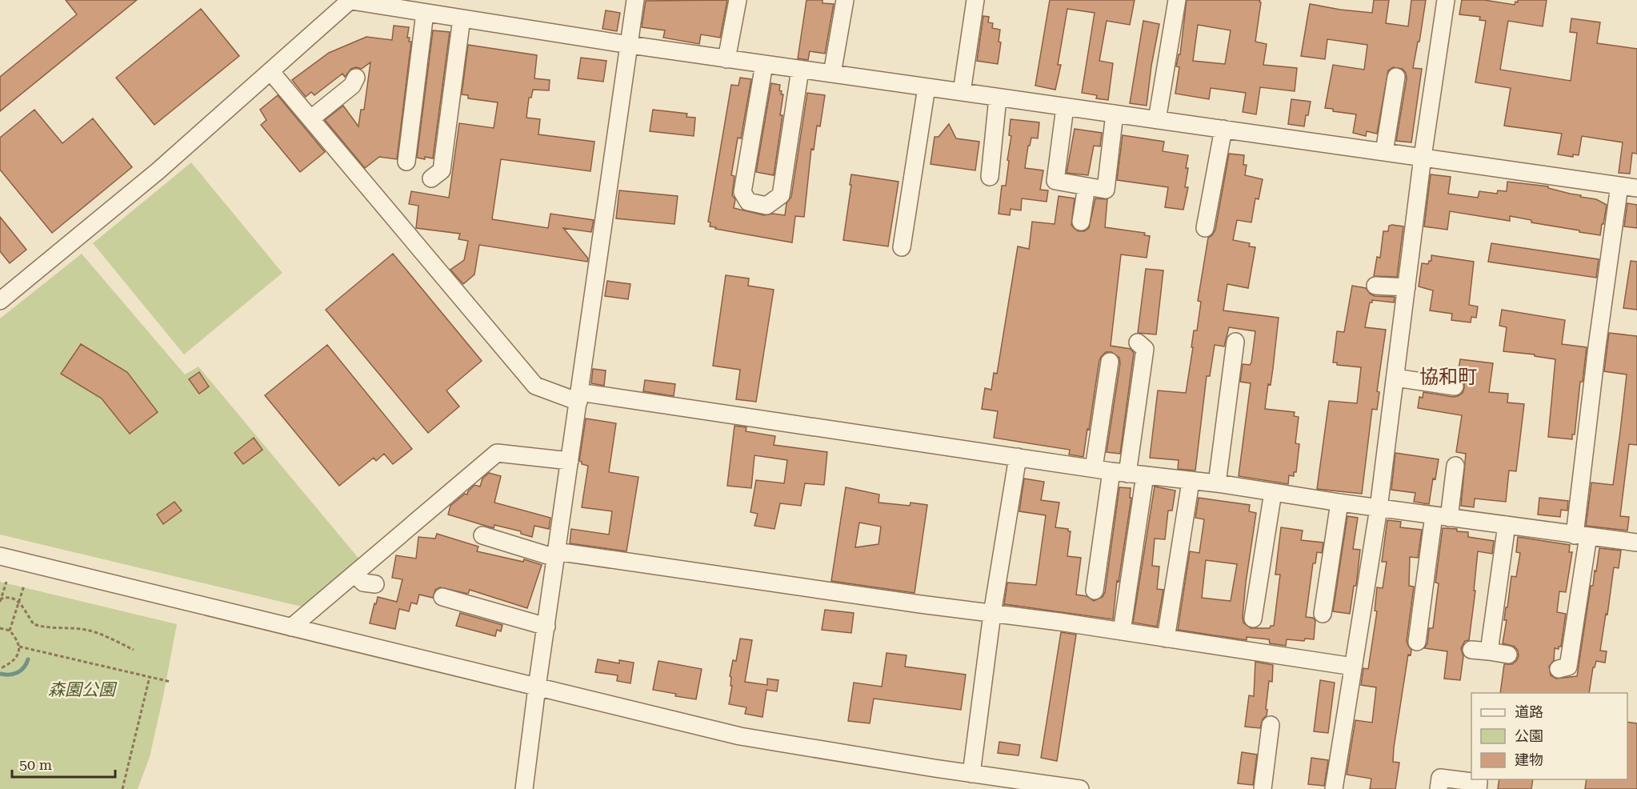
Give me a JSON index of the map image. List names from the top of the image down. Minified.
{"districts":["協和町"],"parks":["森園公園"],"legend":["道路","公園","建物"],"scale_bar":"50 m"}
